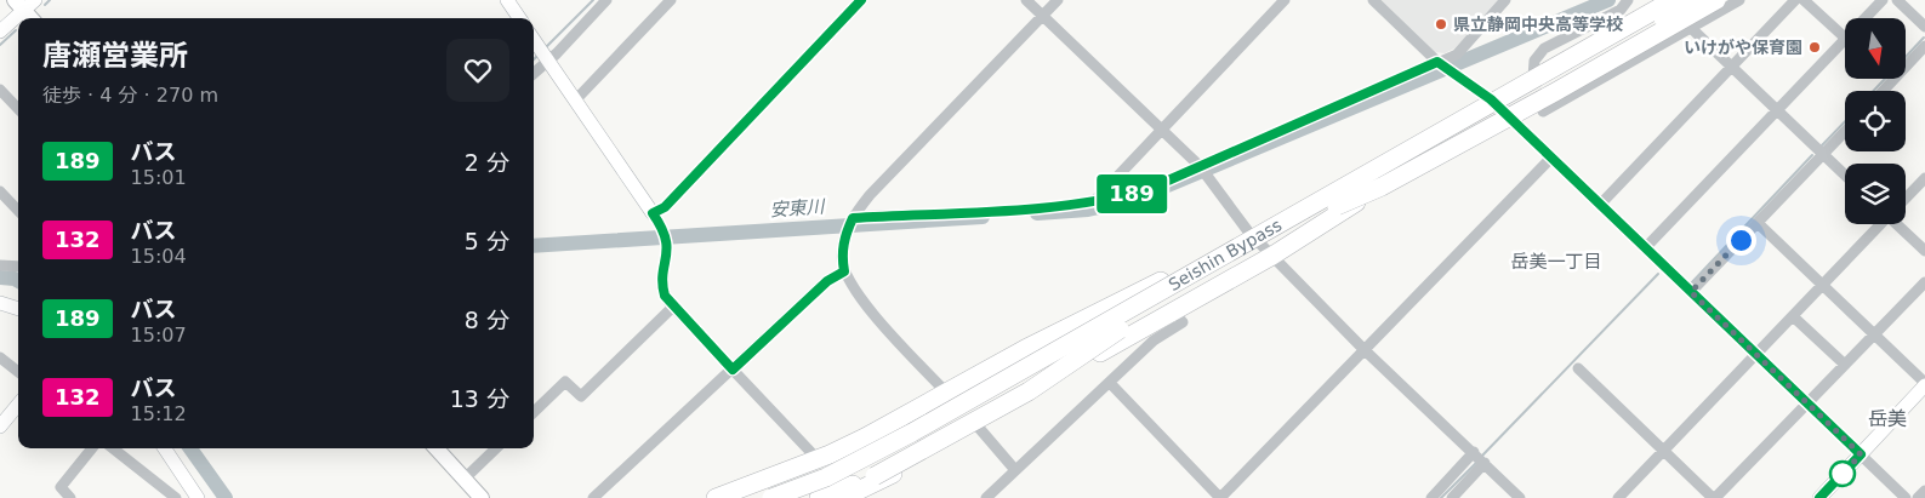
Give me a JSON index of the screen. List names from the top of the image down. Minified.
{"streets":{"highway":["Seishin Bypass"]},"districts":["岳美一丁目","岳美"],"water":["安東川"],"places":["県立静岡中央高等学校","いけがや保育園"],"lines":["bus line 189"],"north":"bottom","page":{"on_map":"189","heading":["唐瀬営業所","徒歩 · 4 分 · 270 m"],"list":[{"mark":"189","name":"バス","note":"15:01","value":"2 分"},{"mark":"132","name":"バス","note":"15:04","value":"5 分"},{"mark":"189","name":"バス","note":"15:07","value":"8 分"},{"mark":"132","name":"バス","note":"15:12","value":"13 分"}]}}
